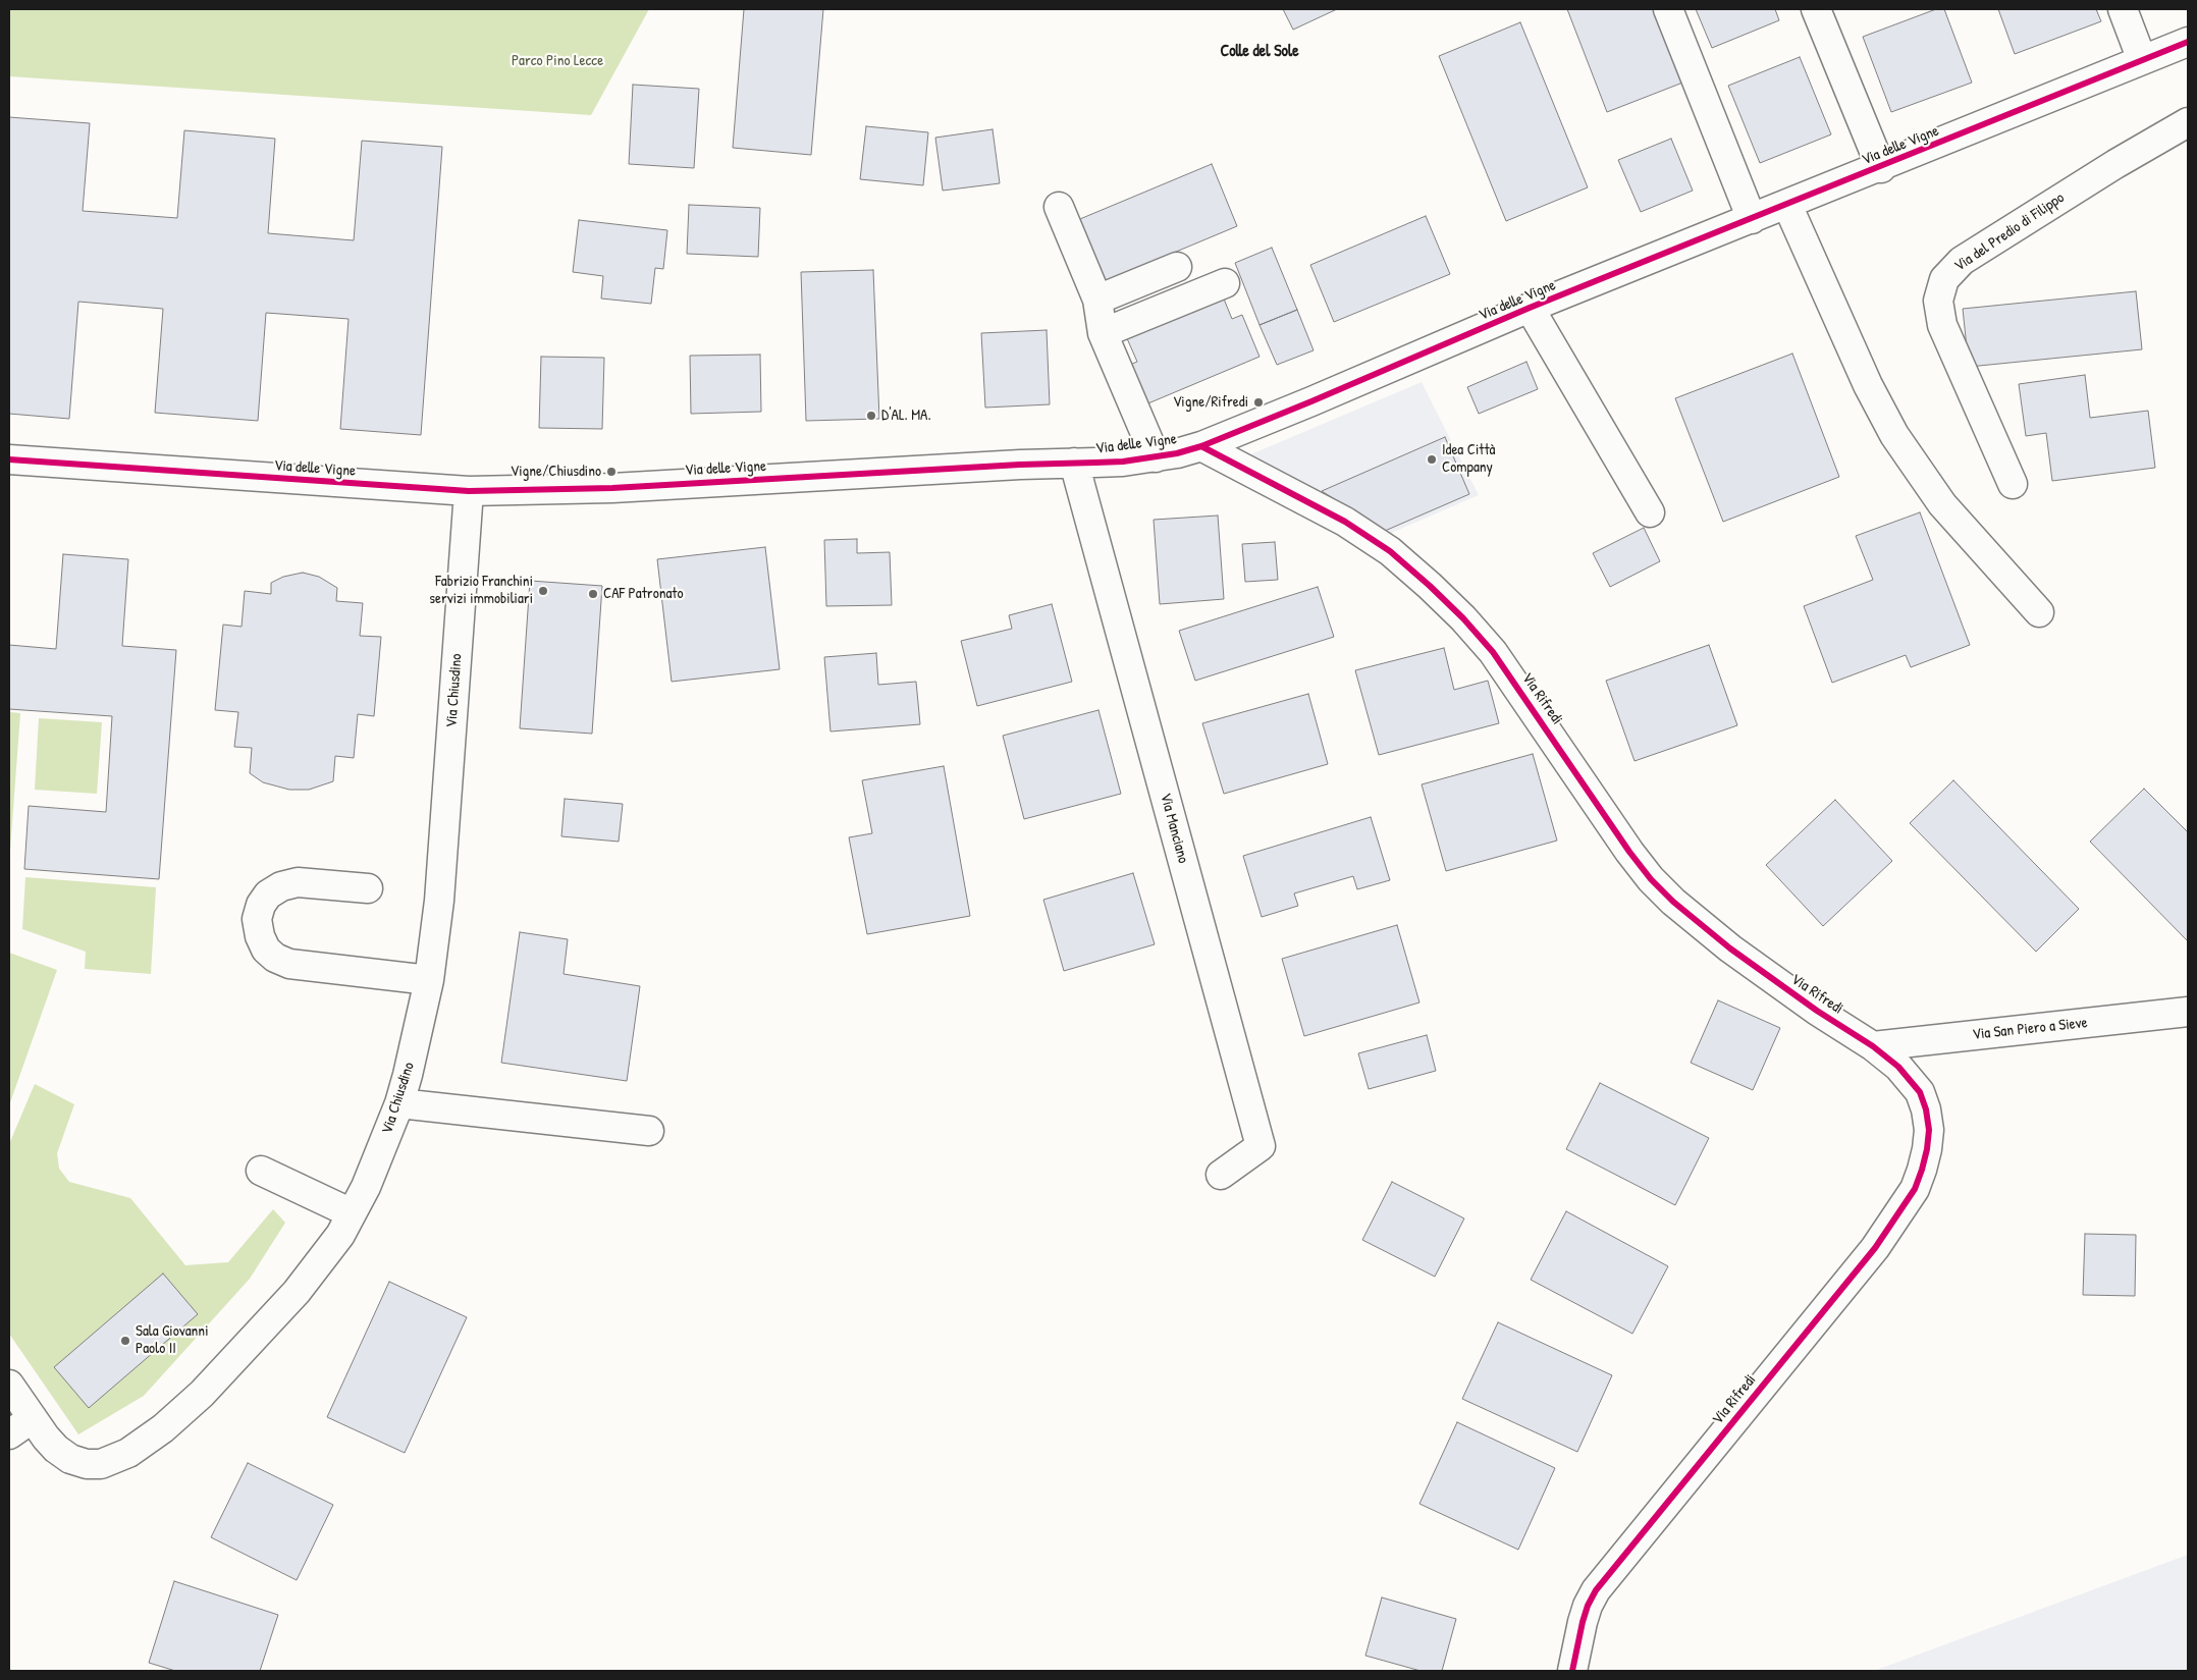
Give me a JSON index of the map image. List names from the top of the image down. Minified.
{"streets":{"street":["Via delle Vigne","Via del Predio di Filippo","Via Chiusdino","Via Rifredi","Via Manciano","Via San Piero a Sieve"]},"crossings":[["Via delle Vigne","Via Chiusdino"],["Via delle Vigne","Via Rifredi"],["Via delle Vigne","Via Manciano"],["Via Rifredi","Via San Piero a Sieve"]],"districts":["Colle del Sole"],"parks":["Parco Pino Lecce"],"places":["Vigne/Rifredi","D'AL. MA.","Idea Città Company","Vigne/Chiusdino","Fabrizio Franchini servizi immobiliari","CAF Patronato","Sala Giovanni Paolo II"]}
